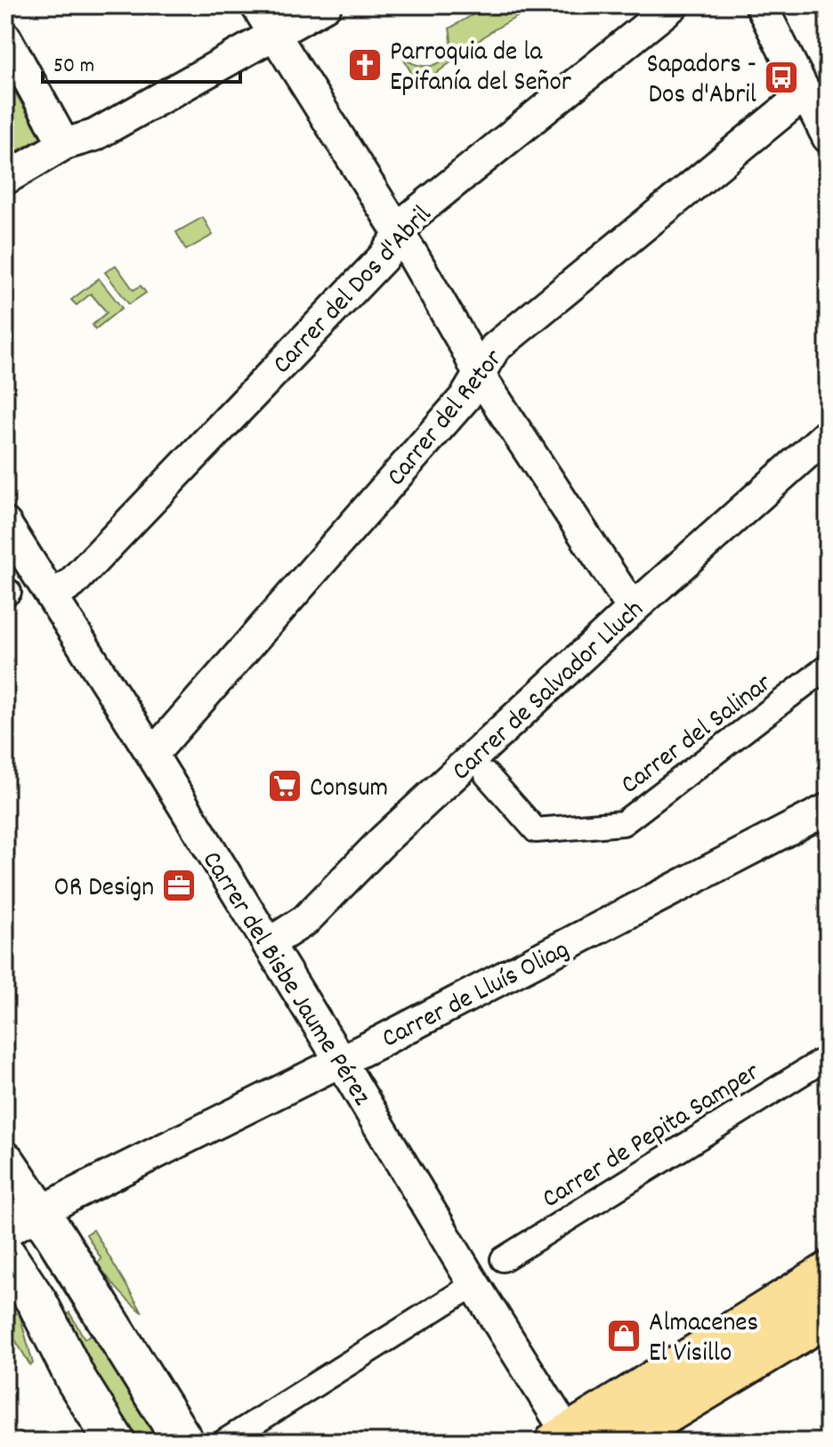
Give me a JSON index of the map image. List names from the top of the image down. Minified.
{"streets":{"street":["Carrer del Dos d'Abril","Carrer del Retor","Carrer de Salvador Lluch","Carrer del Salinar","Carrer del Bisbe Jaume Pérez","Carrer de Lluís Oliag","Carrer de Pepita Samper"]},"crossings":[["Carrer del Dos d'Abril","Carrer del Bisbe Jaume Pérez"],["Carrer del Retor","Carrer del Bisbe Jaume Pérez"],["Carrer de Salvador Lluch","Carrer del Bisbe Jaume Pérez"],["Carrer del Bisbe Jaume Pérez","Carrer de Lluís Oliag"]],"places":{"church":["Parroquia de la Epifanía del Señor"],"bus stop":["Sapadors - Dos d'Abril"],"supermarket":["Consum"],"office":["OR Design"],"shop":["Almacenes El Visillo"]},"scale_bar":"50 m"}
